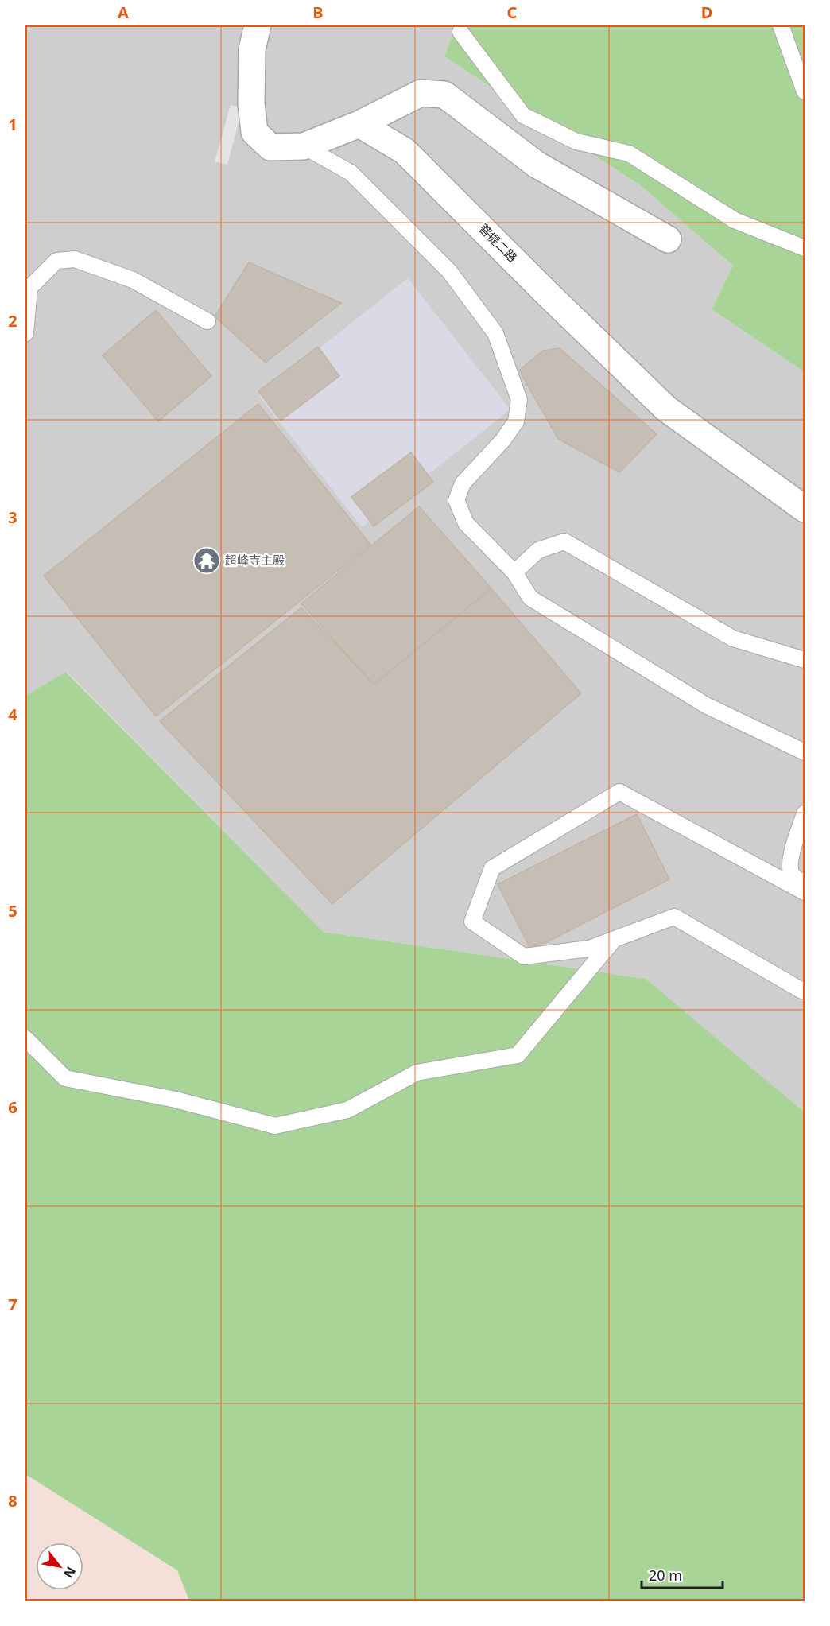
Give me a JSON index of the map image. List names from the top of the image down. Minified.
{"streets":{"street":["菩提二路"]},"places":{"temple":["超峰寺主殿"]},"scale_bar":"20 m","north":"bottom right","grid":{"columns":["A","B","C","D"],"rows":["1","2","3","4","5","6","7","8"]}}
